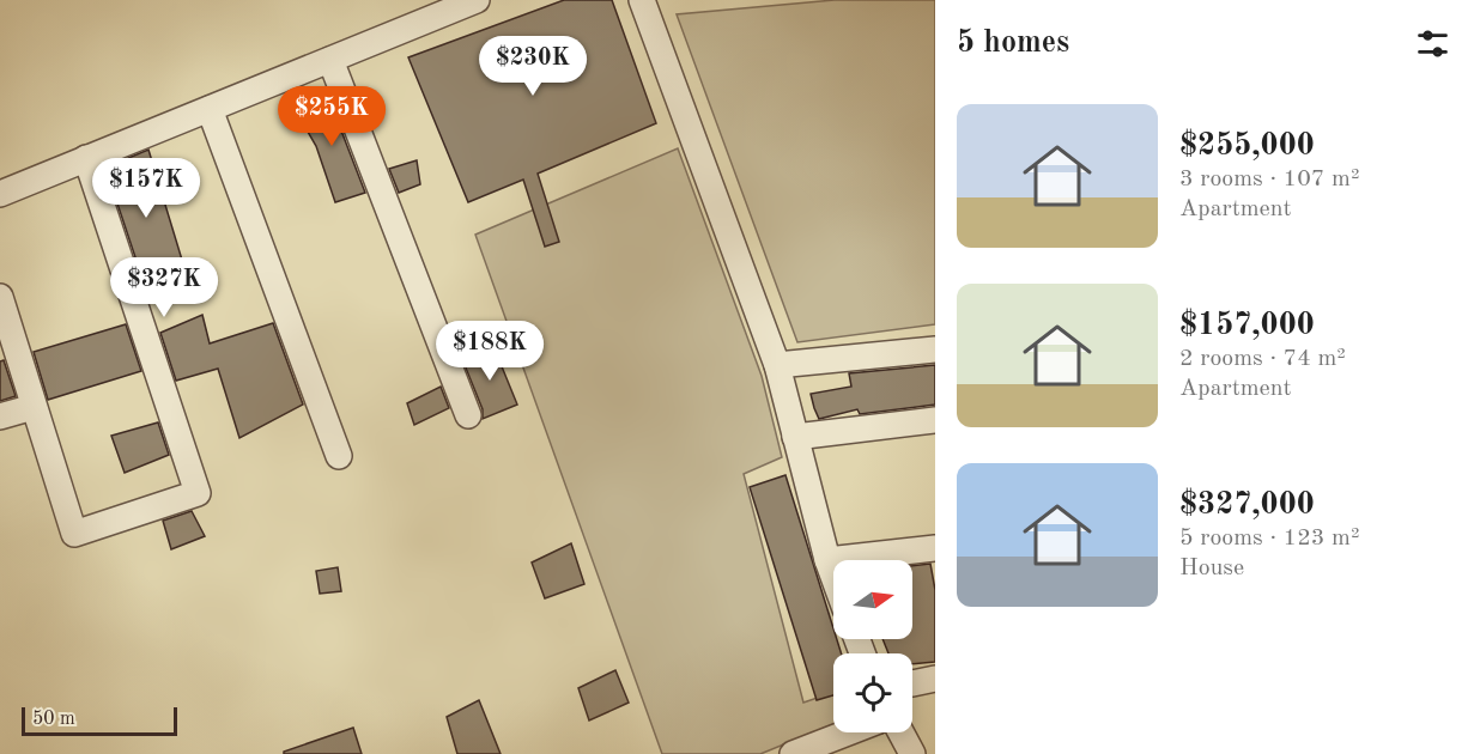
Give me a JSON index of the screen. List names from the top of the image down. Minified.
{"scale_bar":"50 m","north":"right","page":{"heading":"5 homes","price":["$230K","$255K","$157K","$327K","$188K"],"list":[{"name":"$255,000","note":"3 rooms · 107 m² · Apartment"},{"name":"$157,000","note":"2 rooms · 74 m² · Apartment"},{"name":"$327,000","note":"5 rooms · 123 m² · House"}],"scale":"50 m"}}
